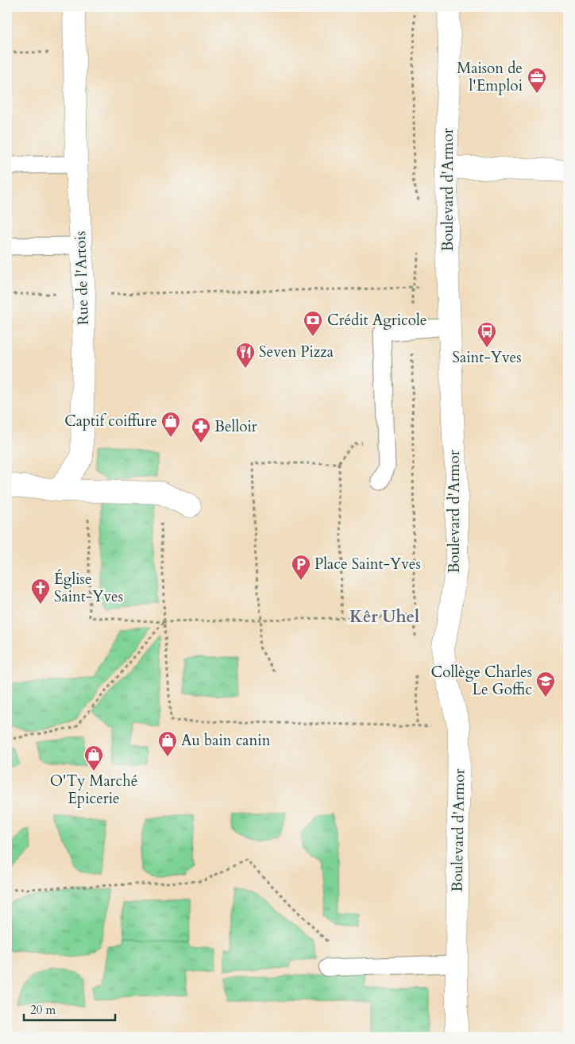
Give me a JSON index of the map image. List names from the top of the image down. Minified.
{"streets":{"main road":["Boulevard d'Armor","Rue de l'Artois"]},"districts":["Kêr Uhel"],"places":{"office":["Maison de l'Emploi"],"bank":["Crédit Agricole"],"bus stop":["Saint-Yves"],"restaurant":["Seven Pizza"],"shop":["Captif coiffure","Au bain canin","O'Ty Marché Epicerie"],"pharmacy":["Belloir"],"parking":["Place Saint-Yves"],"church":["Église Saint-Yves"],"school or university":["Collège Charles Le Goffic"]},"scale_bar":"20 m"}
